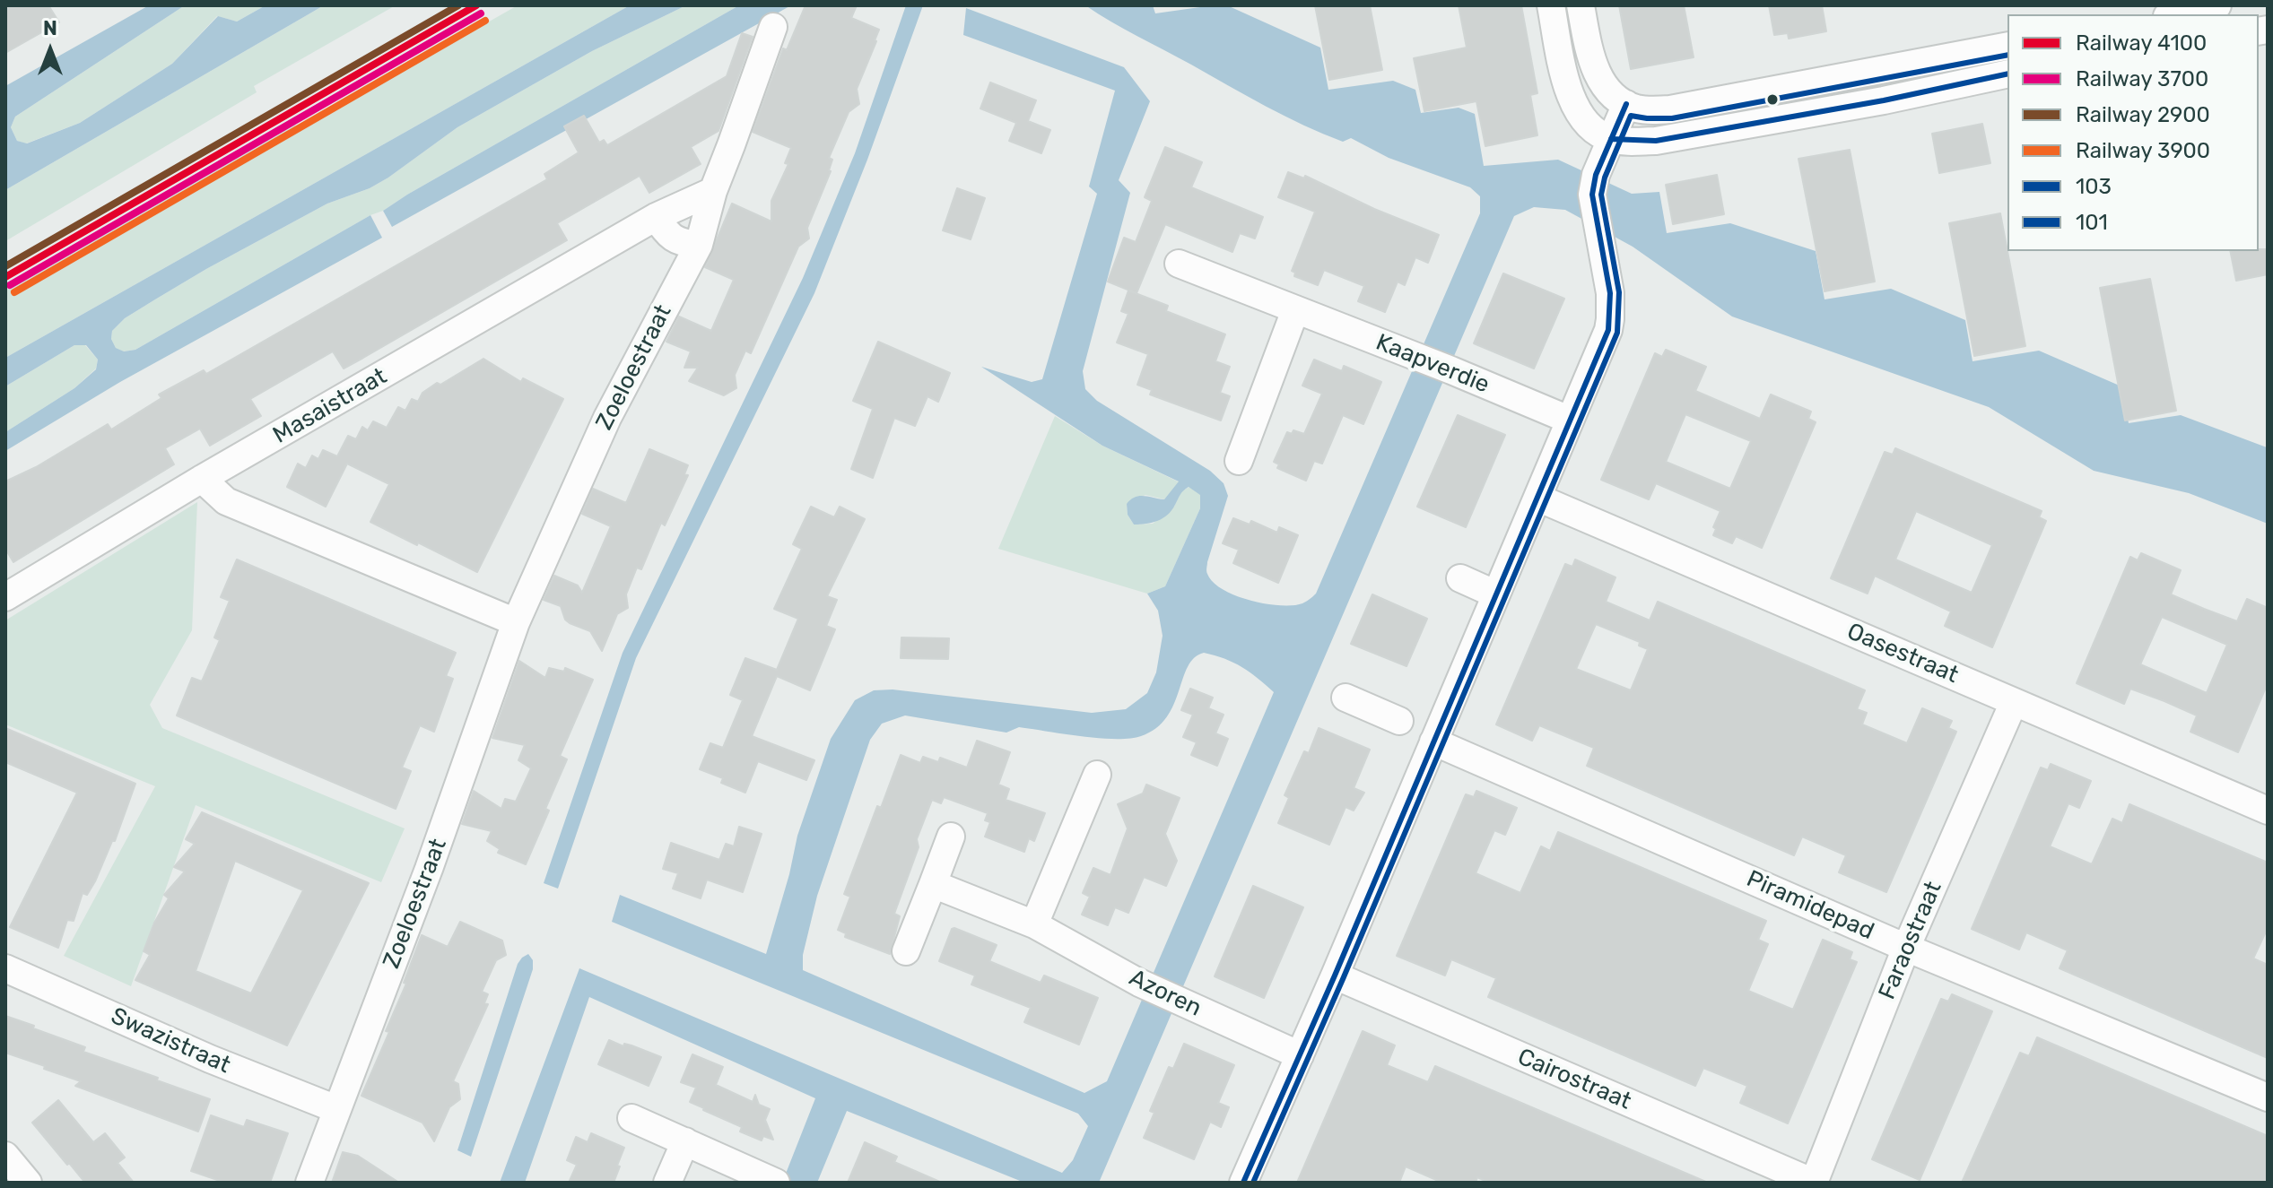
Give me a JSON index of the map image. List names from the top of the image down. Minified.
{"streets":{"street":["Kaapverdie","Zoeloestraat","Masaistraat","Oasestraat","Piramidepad","Faraostraat","Azoren","Swazistraat","Cairostraat"]},"crossings":[["Zoeloestraat","Masaistraat"],["Zoeloestraat","Swazistraat"],["Oasestraat","Faraostraat"],["Piramidepad","Faraostraat"],["Faraostraat","Cairostraat"]],"lines":["rail line 4100","rail line 2900","rail line 3700","rail line 3900","transit line 101","transit line 103"],"legend":["Railway 4100","Railway 3700","Railway 2900","Railway 3900","103","101"],"north":"top"}
